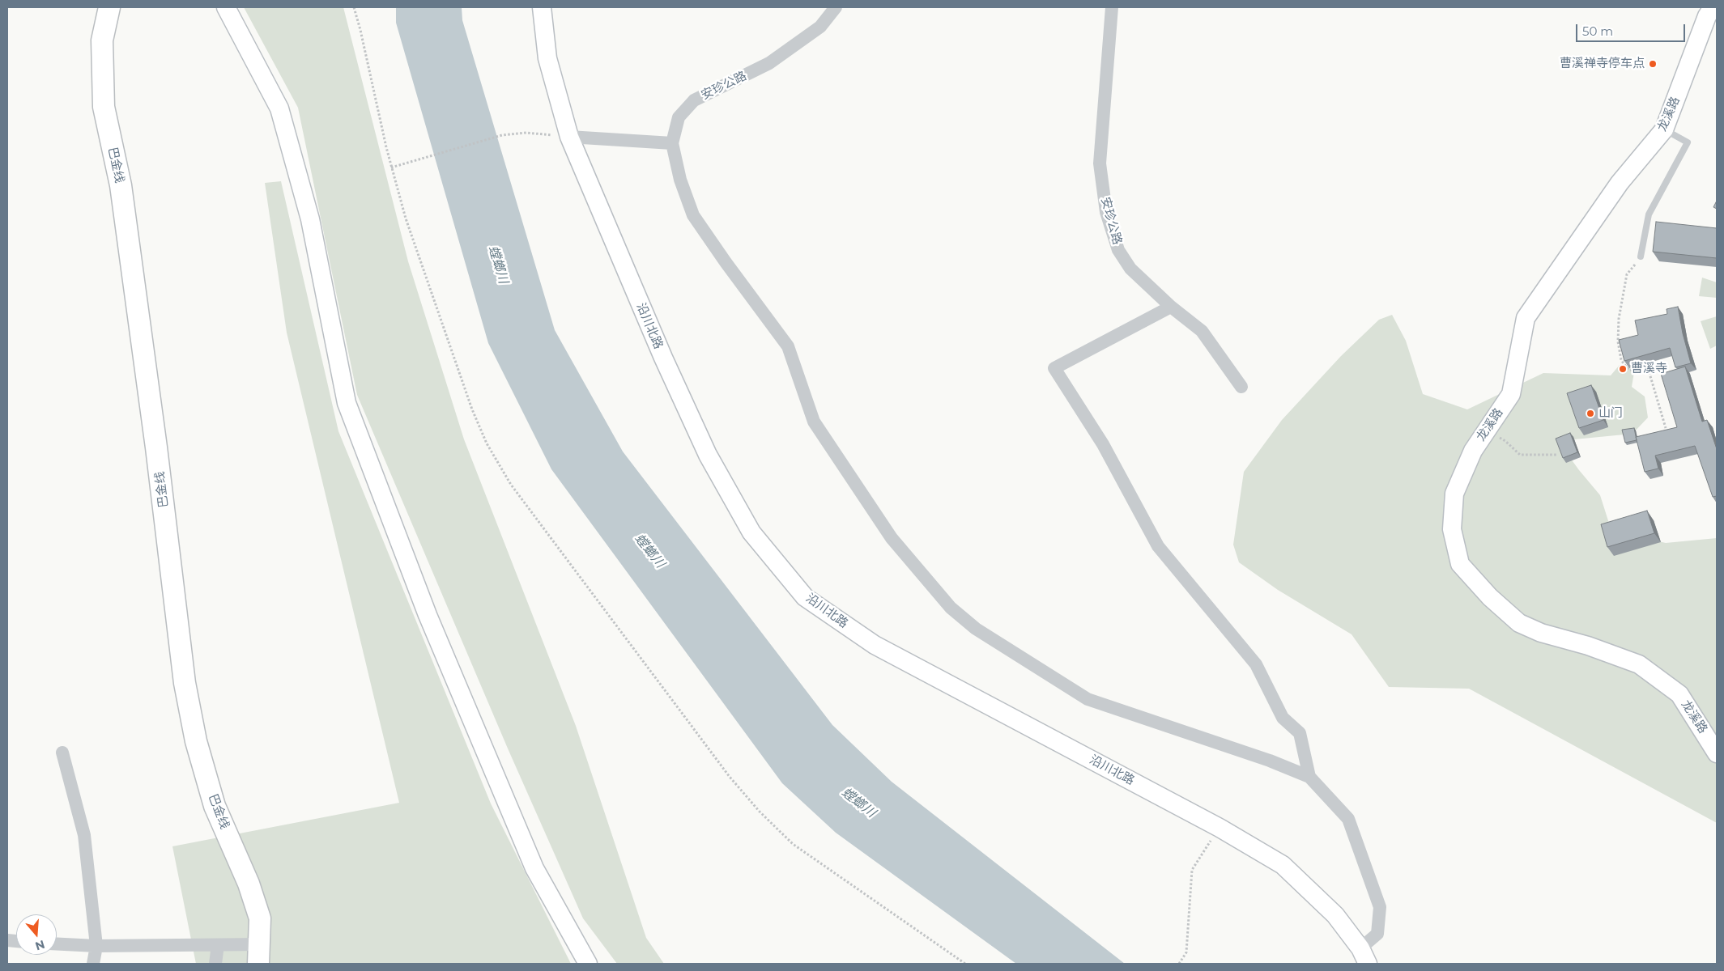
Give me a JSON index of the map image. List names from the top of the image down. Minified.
{"streets":{"highway":["巴金线"],"main road":["龙溪路","沿川北路"],"street":["安珍公路"]},"water":["螳螂川"],"places":["曹溪禅寺停车点","曹溪寺","山门"],"scale_bar":"50 m","north":"bottom"}
